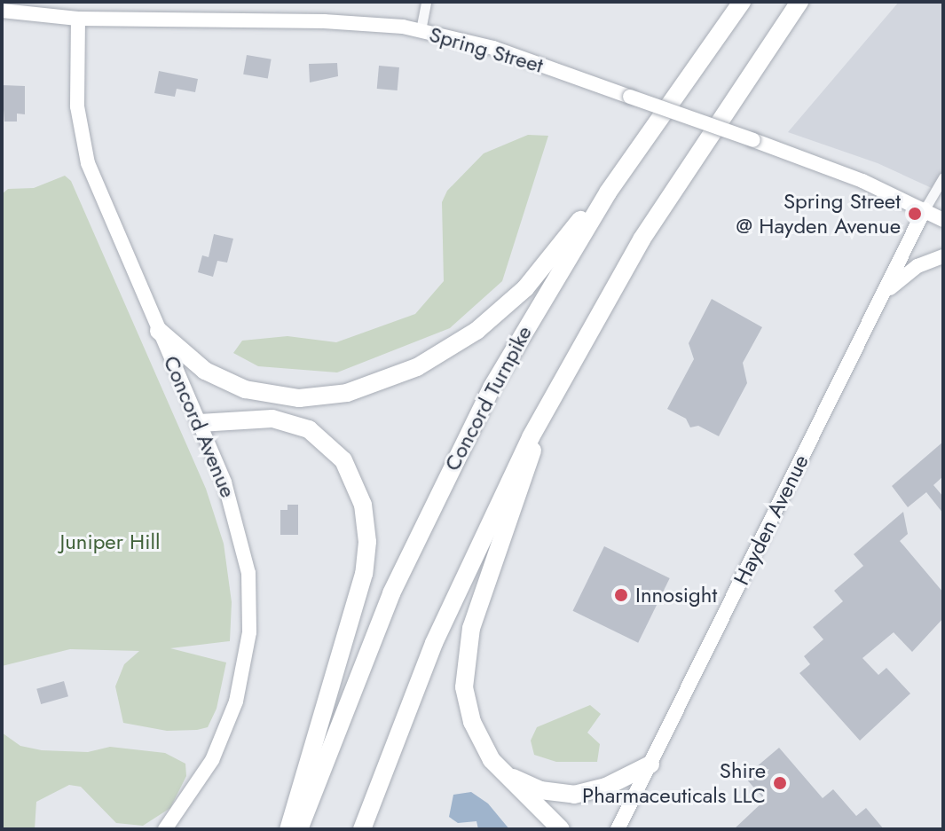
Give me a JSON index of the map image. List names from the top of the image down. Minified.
{"streets":{"highway":["Concord Turnpike"],"main road":["Spring Street","Concord Avenue","Hayden Avenue"]},"crossings":[["Spring Street","Concord Avenue"],["Spring Street","Hayden Avenue"]],"parks":["Juniper Hill"],"places":["Spring Street @ Hayden Avenue","Innosight","Shire Pharmaceuticals LLC"]}
